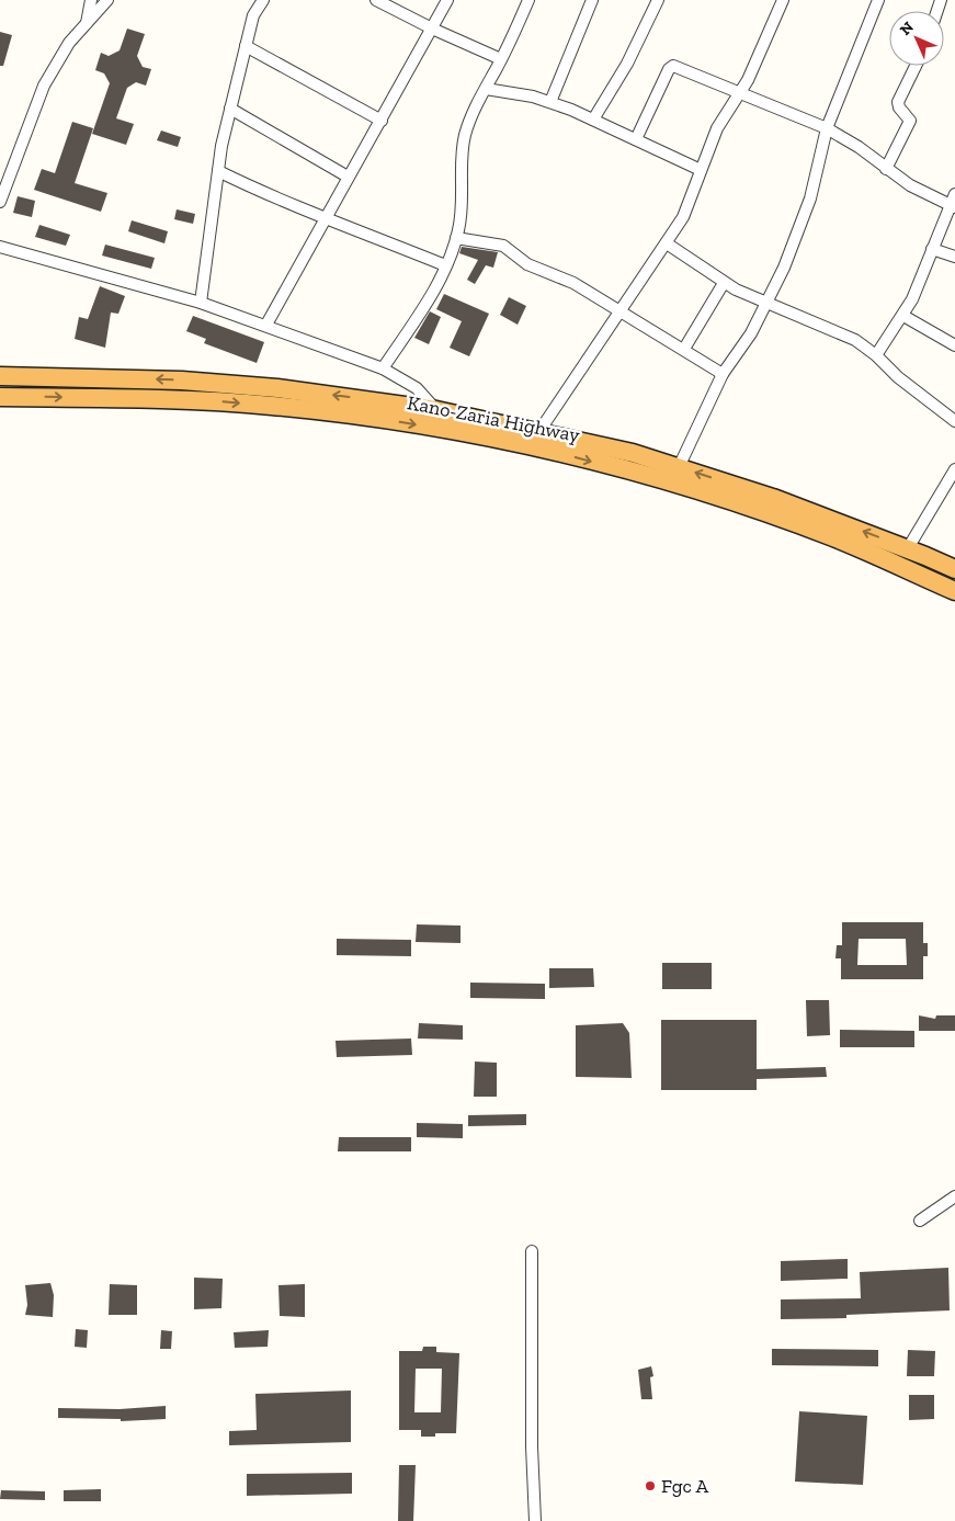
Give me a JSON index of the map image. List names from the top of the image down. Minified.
{"streets":{"highway":["Kano-Zaria Highway"]},"places":["Fgc A"],"north":"top left"}
